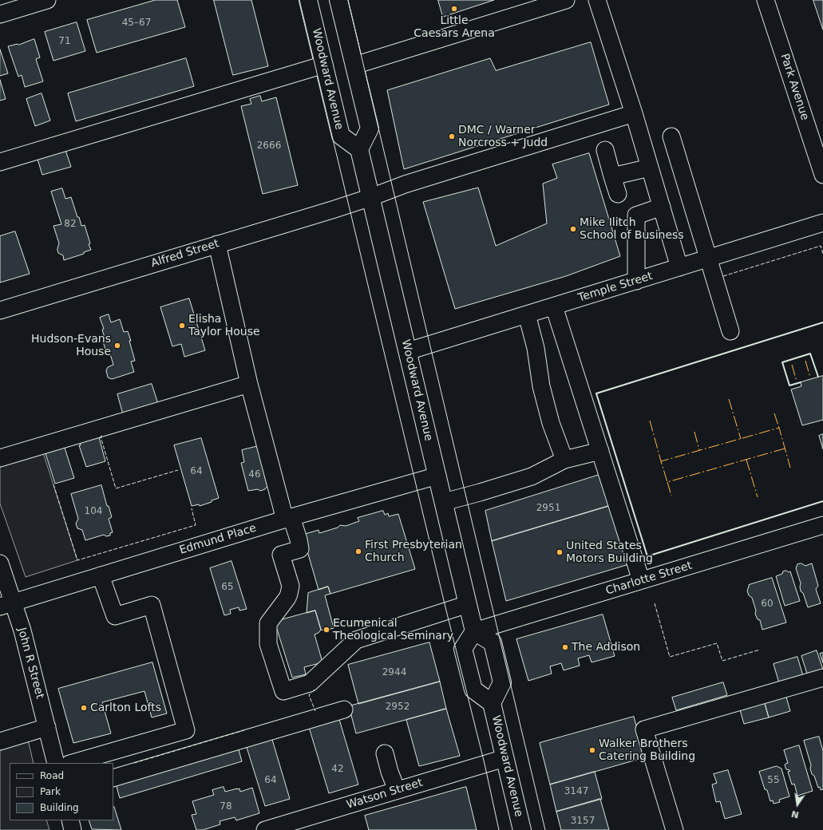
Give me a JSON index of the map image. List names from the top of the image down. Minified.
{"streets":{"main road":["Woodward Avenue"],"street":["Park Avenue","Alfred Street","Temple Street","Edmund Place","Charlotte Street","John R Street","Watson Street"]},"crossings":[["Woodward Avenue","Alfred Street"],["Woodward Avenue","Temple Street"],["Woodward Avenue","Edmund Place"],["Woodward Avenue","Charlotte Street"],["Woodward Avenue","Watson Street"],["Edmund Place","John R Street"]],"places":["Little Caesars Arena","DMC / Warner Norcross + Judd","Mike Ilitch School of Business","Elisha Taylor House","Hudson-Evans House","First Presbyterian Church","United States Motors Building","Ecumenical Theological Seminary","The Addison","Carlton Lofts","Walker Brothers Catering Building"],"house_numbers":["45–67","71","2666","82","64","46","2951","104","65","60","2944","2952","42","64","55","3147","78","3157"],"legend":["Road","Park","Building"],"north":"bottom"}
